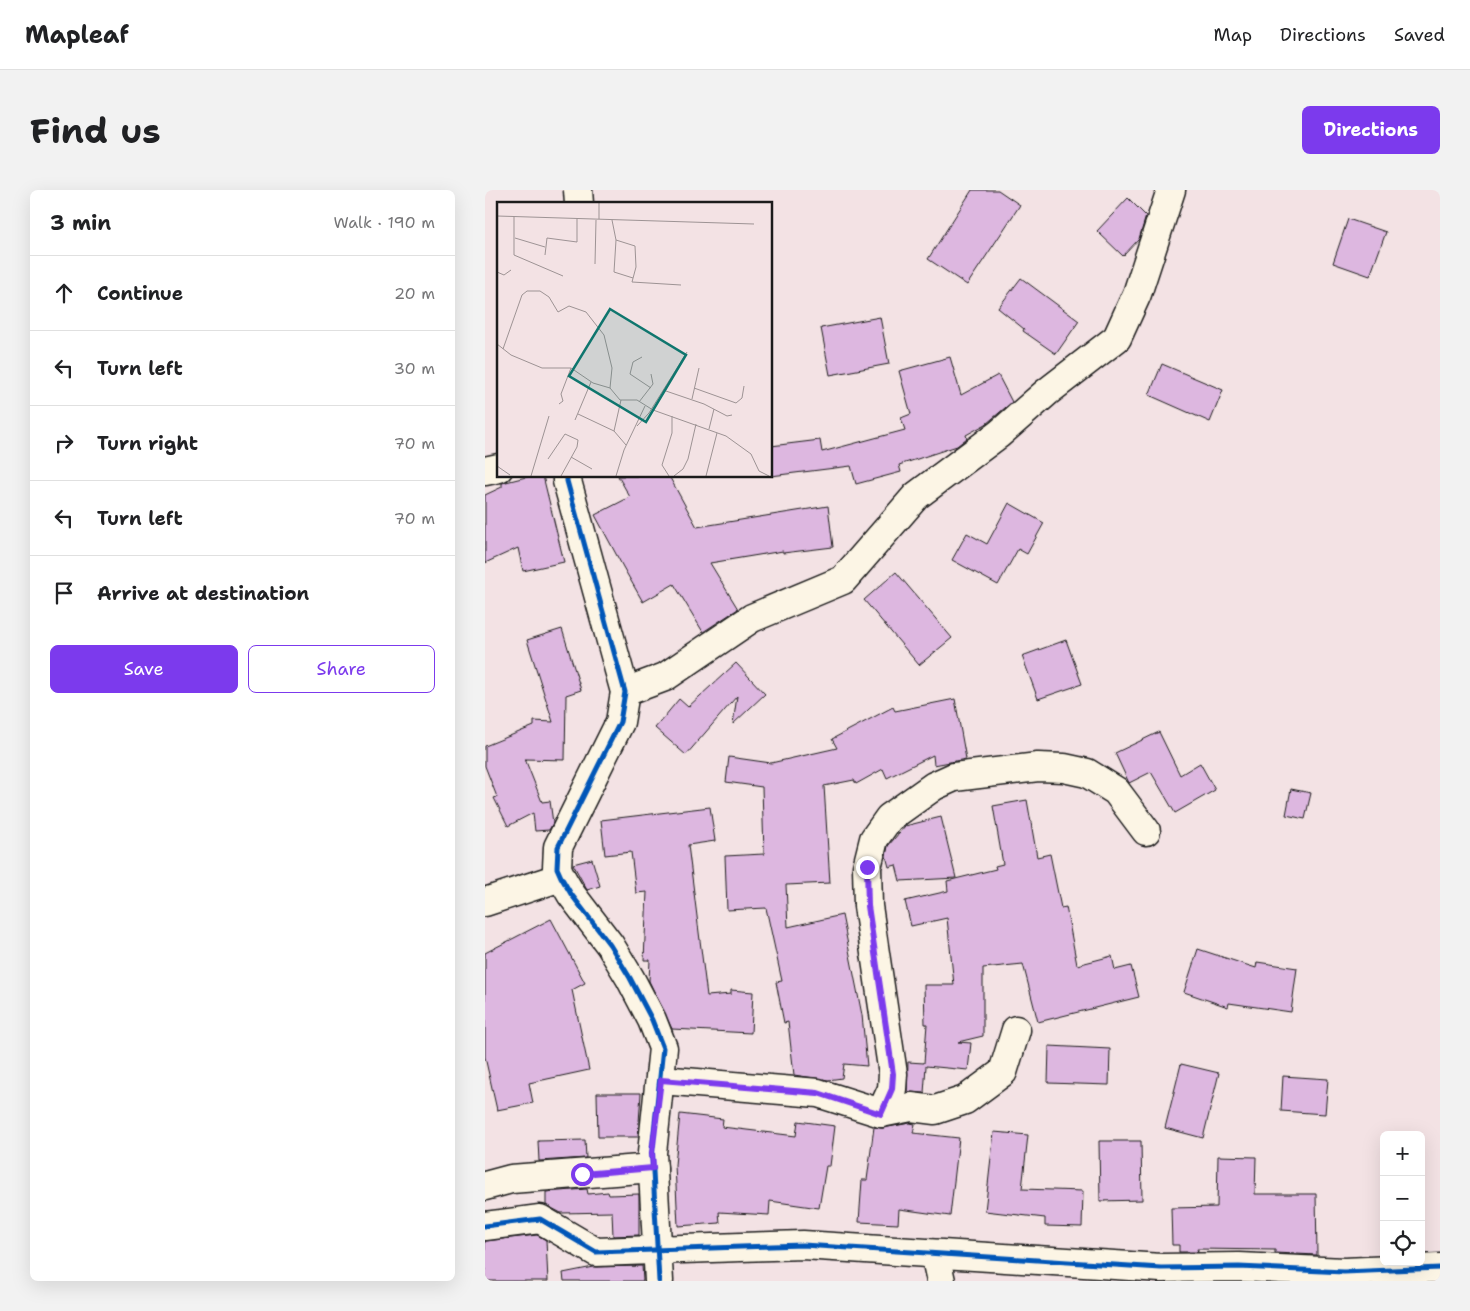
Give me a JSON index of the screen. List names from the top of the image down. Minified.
{"page":{"header":"Mapleaf","nav":["Map","Directions","Saved"],"buttons":["Directions",["Save","Share"]],"title":"Find us","heading":["3 min","Walk · 190 m"],"list":[["Continue","20 m"],["Turn left","30 m"],["Turn right","70 m"],["Turn left","70 m"],"Arrive at destination"],"map_buttons":["+","−"]}}
